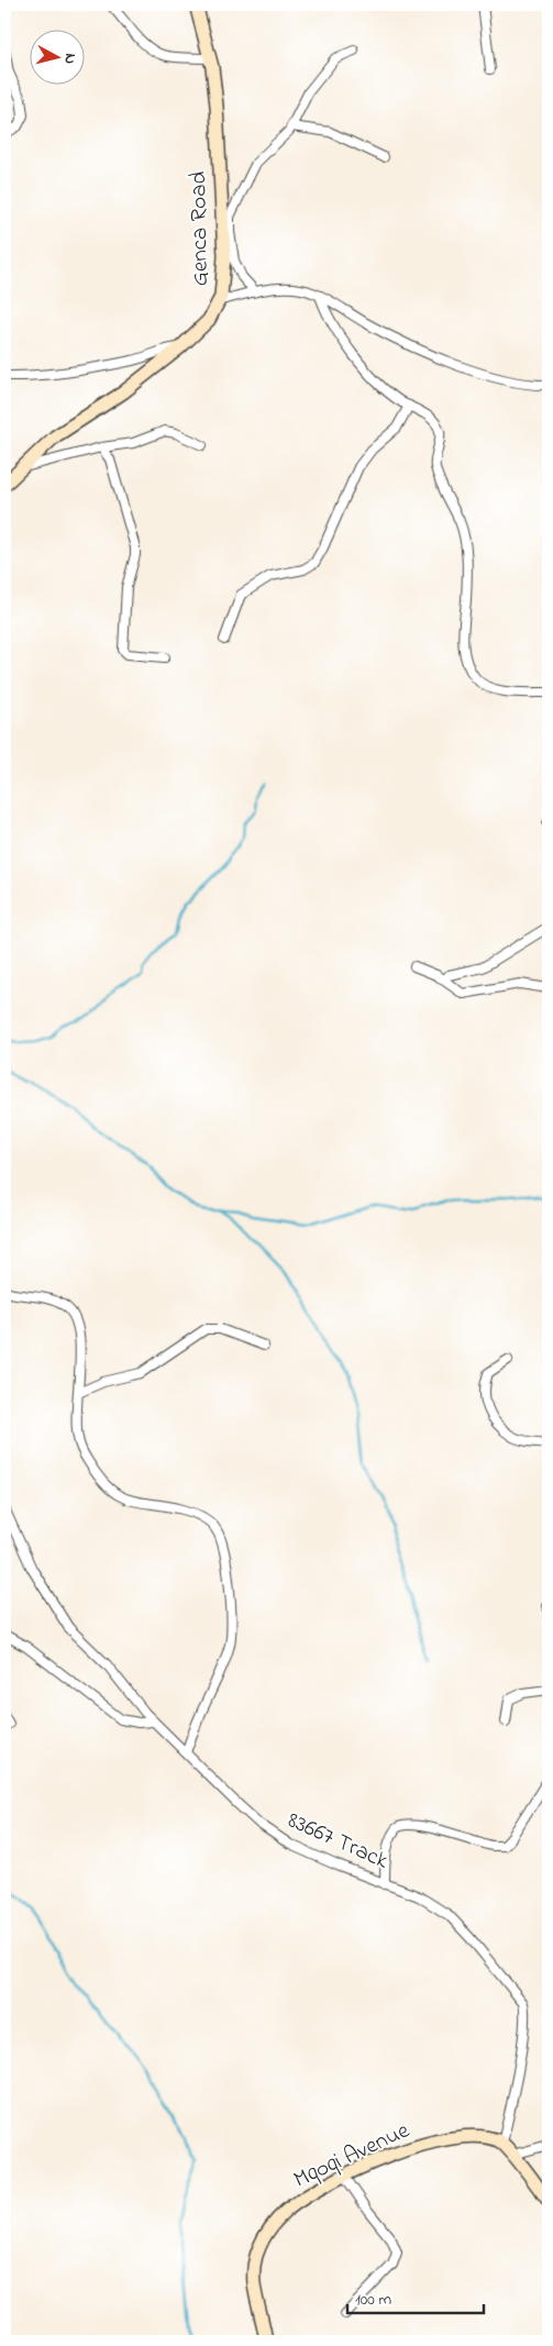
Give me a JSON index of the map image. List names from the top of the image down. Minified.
{"streets":{"street":["Genca Road","83667 Track","Mqoqi Avenue"]},"crossings":[["83667 Track","Mqoqi Avenue"]],"scale_bar":"100 m","north":"right"}
